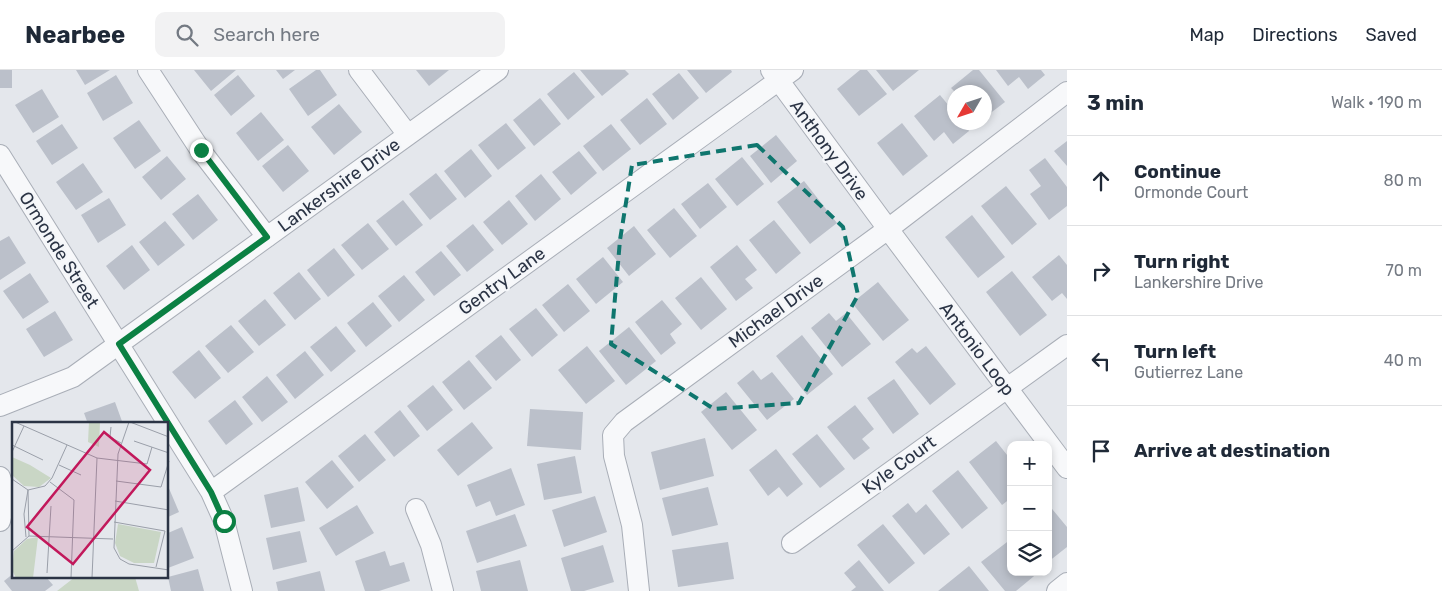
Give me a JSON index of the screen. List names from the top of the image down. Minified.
{"streets":{"street":["Anthony Drive","Lankershire Drive","Ormonde Street","Gentry Lane","Michael Drive","Antonio Loop","Kyle Court"]},"crossings":[["Anthony Drive","Gentry Lane"],["Anthony Drive","Michael Drive"],["Anthony Drive","Antonio Loop"],["Lankershire Drive","Ormonde Street"],["Ormonde Street","Gentry Lane"],["Michael Drive","Antonio Loop"],["Antonio Loop","Kyle Court"]],"north":"bottom left","page":{"header":"Nearbee","search":"Search here","nav":["Map","Directions","Saved"],"heading":["3 min","Walk · 190 m"],"list":[["Continue","Ormonde Court","80 m"],["Turn right","Lankershire Drive","70 m"],["Turn left","Gutierrez Lane","40 m"],"Arrive at destination"],"map_buttons":["+","−"]}}
